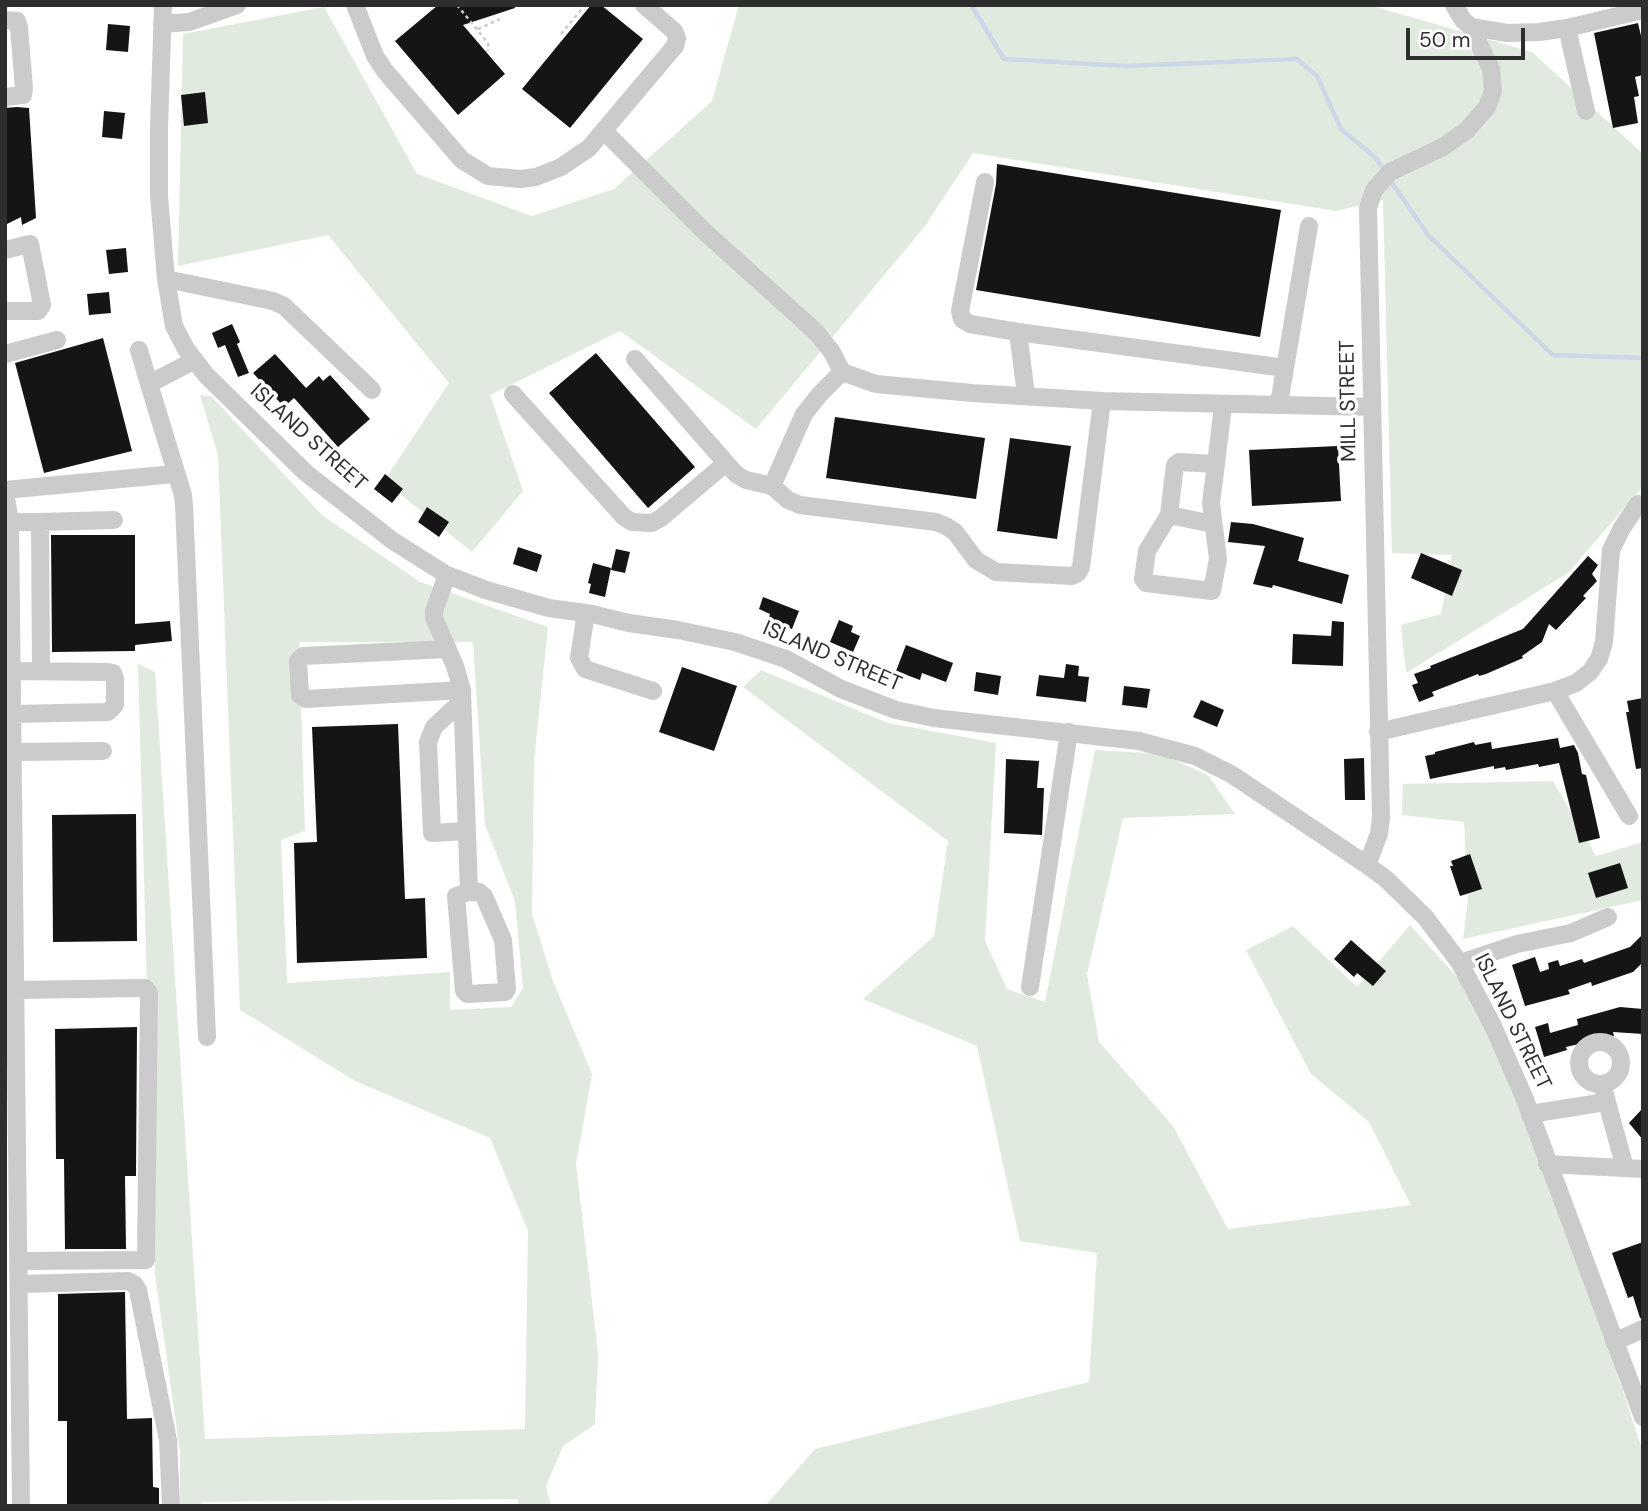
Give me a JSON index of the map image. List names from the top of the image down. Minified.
{"streets":{"street":["MILL STREET","ISLAND STREET"]},"crossings":[["MILL STREET","ISLAND STREET"]],"scale_bar":"50 m"}
